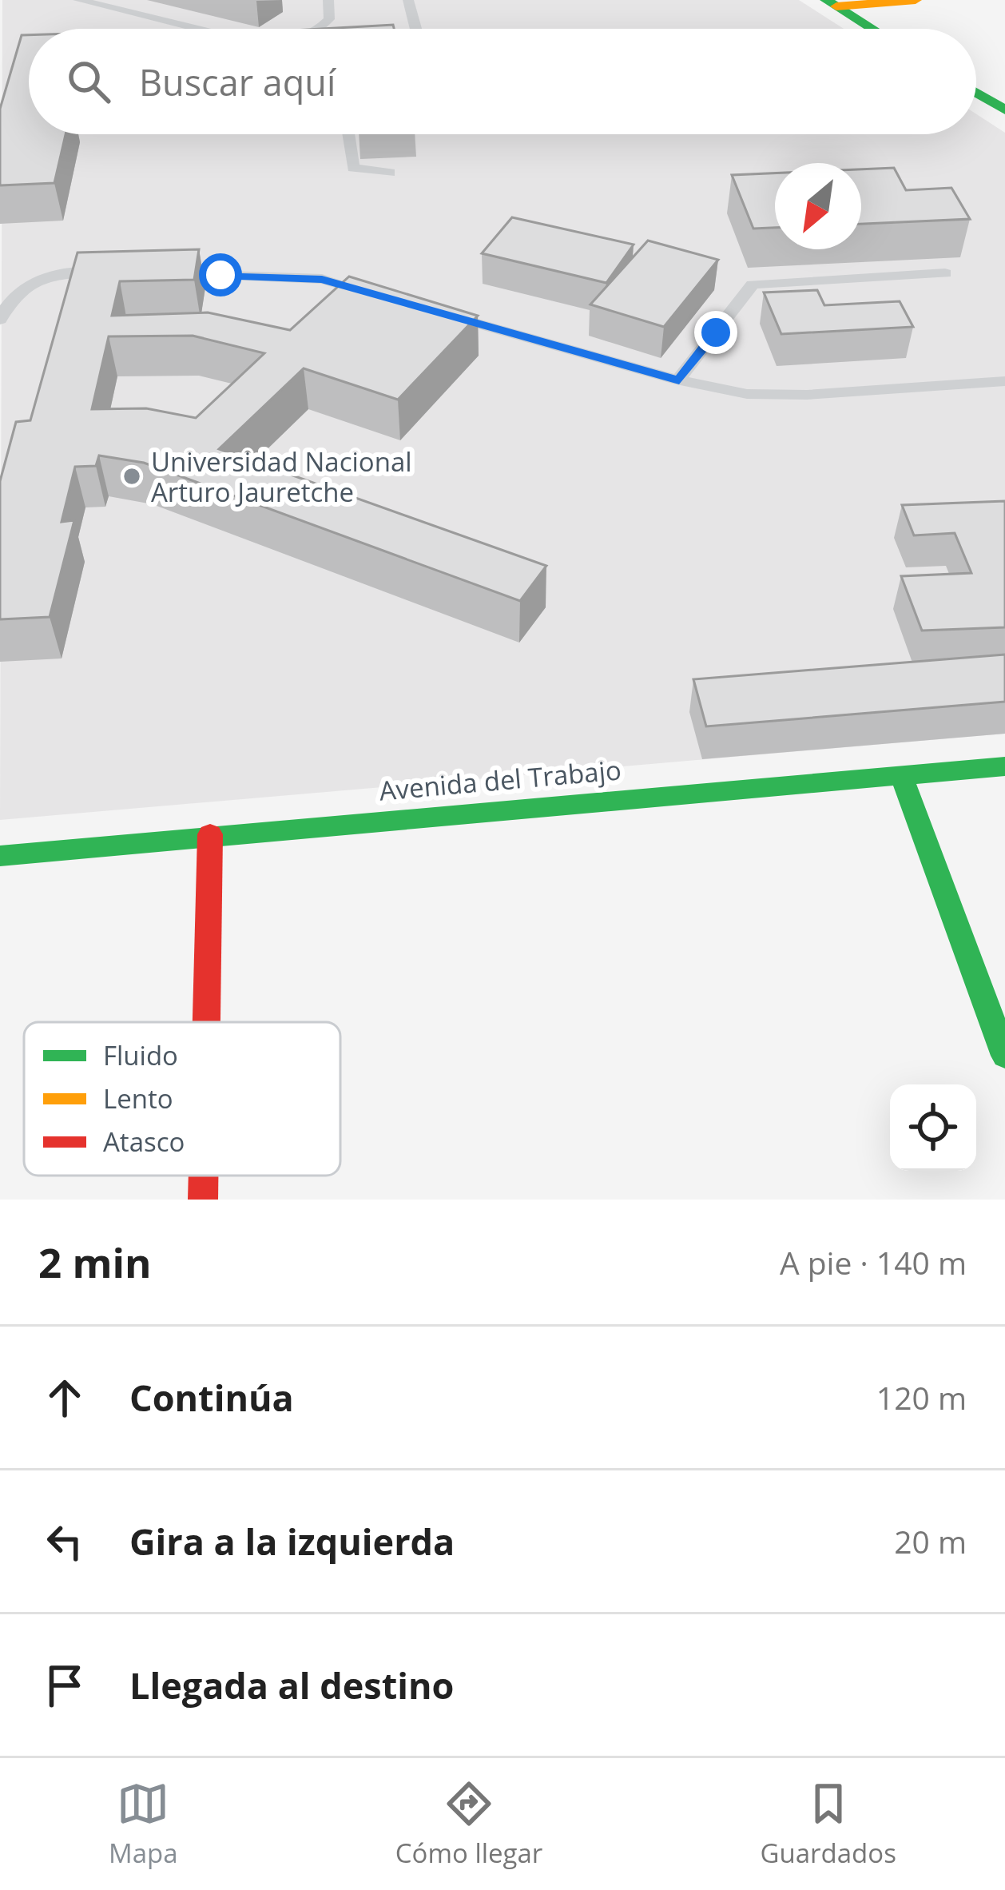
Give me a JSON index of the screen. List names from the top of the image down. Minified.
{"streets":{"main road":["Avenida del Trabajo"]},"places":["Universidad Nacional Arturo Jauretche"],"legend":["Fluido","Lento","Atasco"],"north":"bottom left","page":{"search":"Buscar aquí","heading":["2 min","A pie · 140 m"],"list":[["Continúa","120 m"],["Gira a la izquierda","20 m"],"Llegada al destino"],"nav":["Mapa","Cómo llegar","Guardados"]}}
